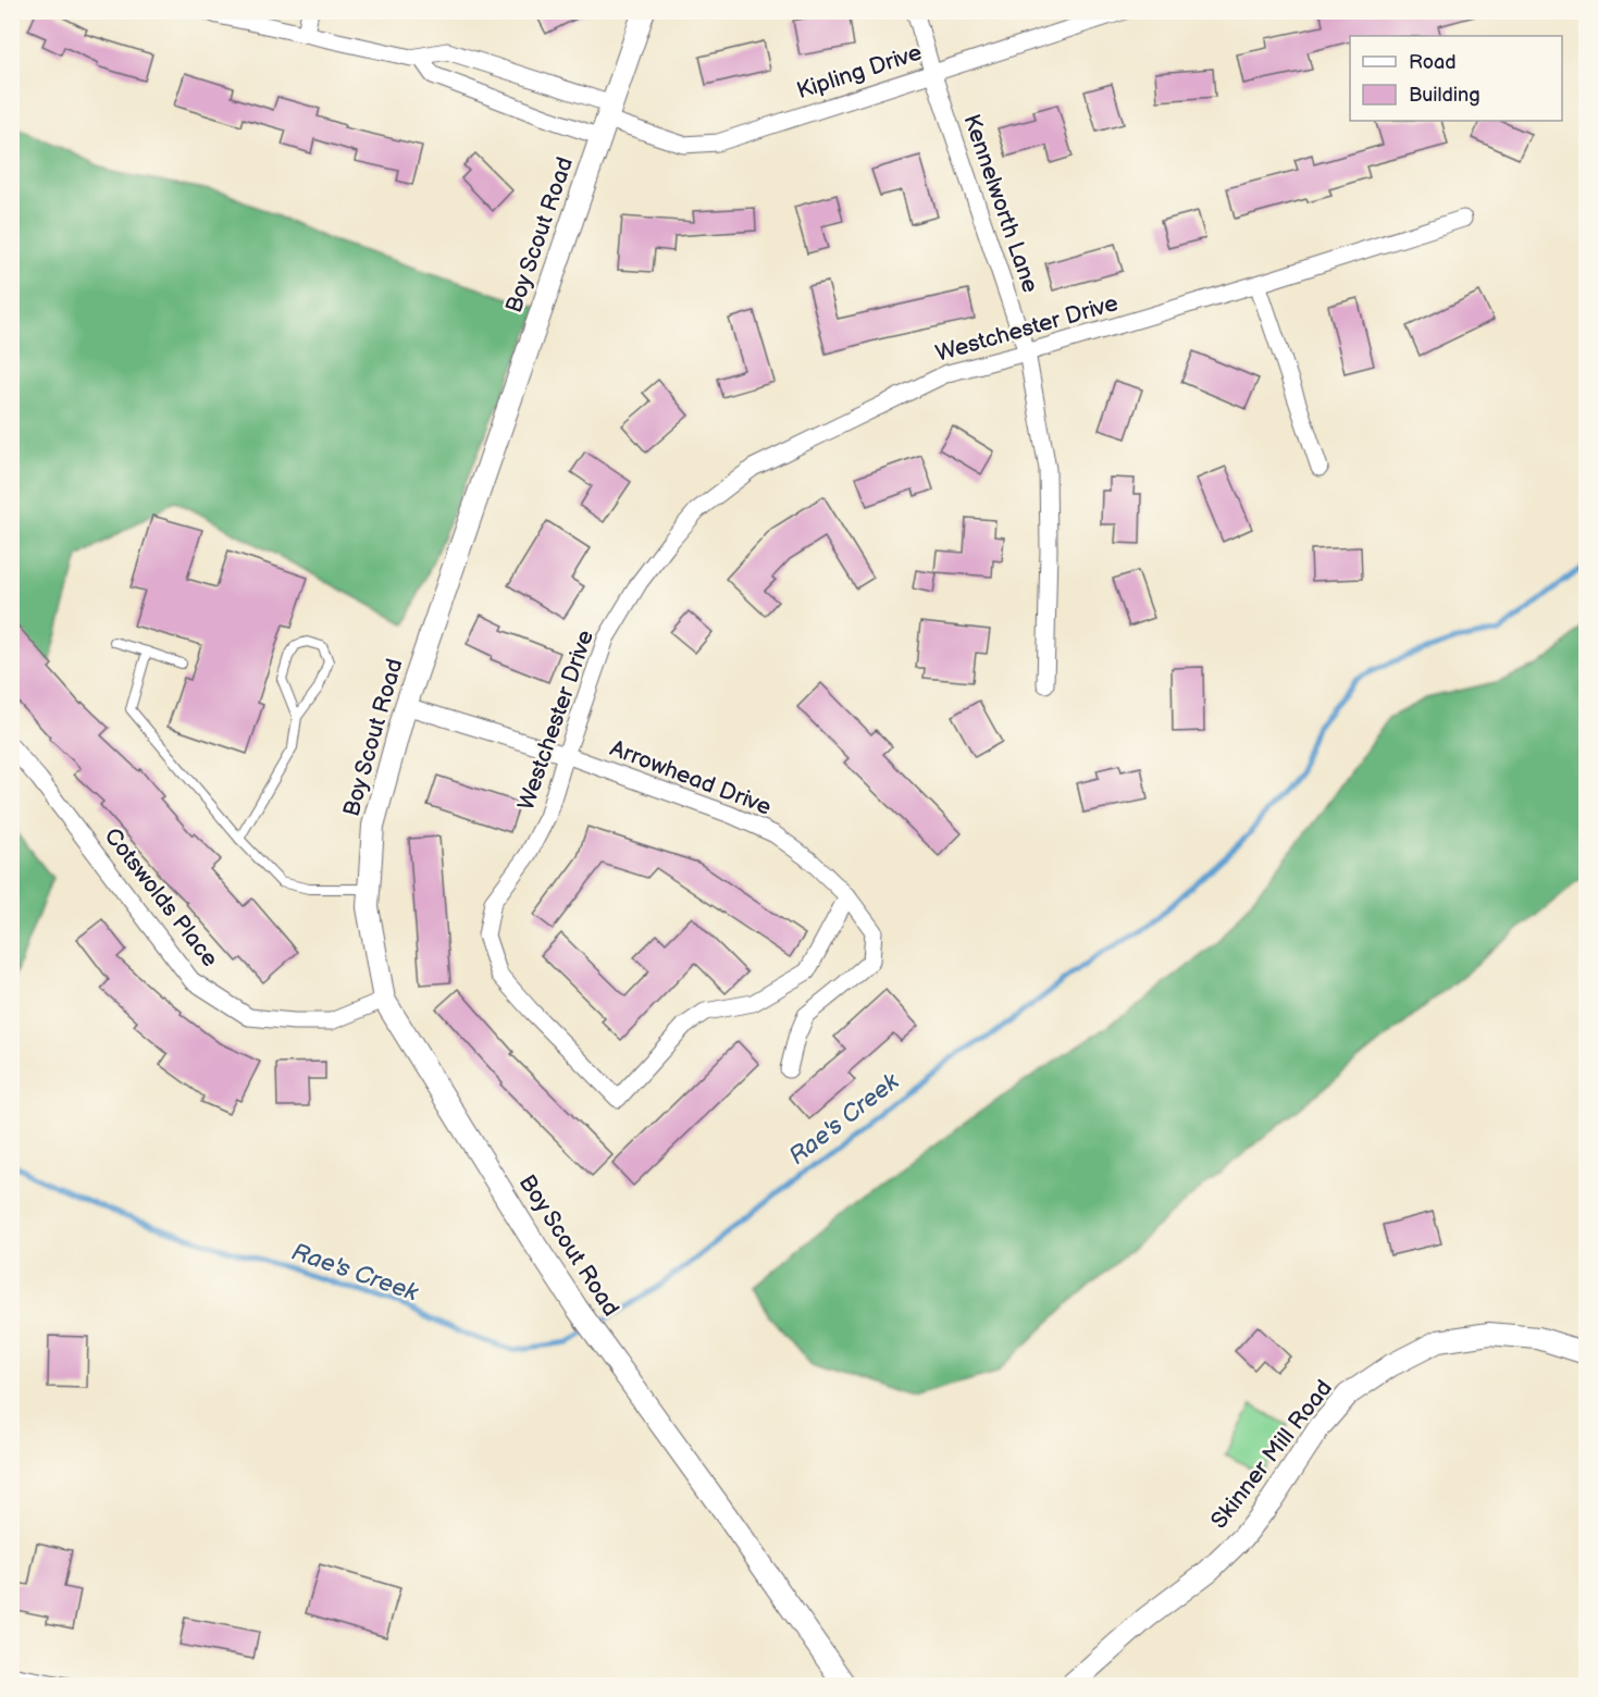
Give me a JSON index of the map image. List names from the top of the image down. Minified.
{"streets":{"street":["Kipling Drive","Kennelworth Lane","Boy Scout Road","Westchester Drive","Arrowhead Drive","Cotswolds Place","Skinner Mill Road"]},"crossings":[["Kipling Drive","Kennelworth Lane"],["Kipling Drive","Boy Scout Road"],["Kennelworth Lane","Westchester Drive"],["Boy Scout Road","Arrowhead Drive"],["Boy Scout Road","Cotswolds Place"],["Westchester Drive","Arrowhead Drive"]],"water":["Rae's Creek"],"legend":["Road","Building"]}
